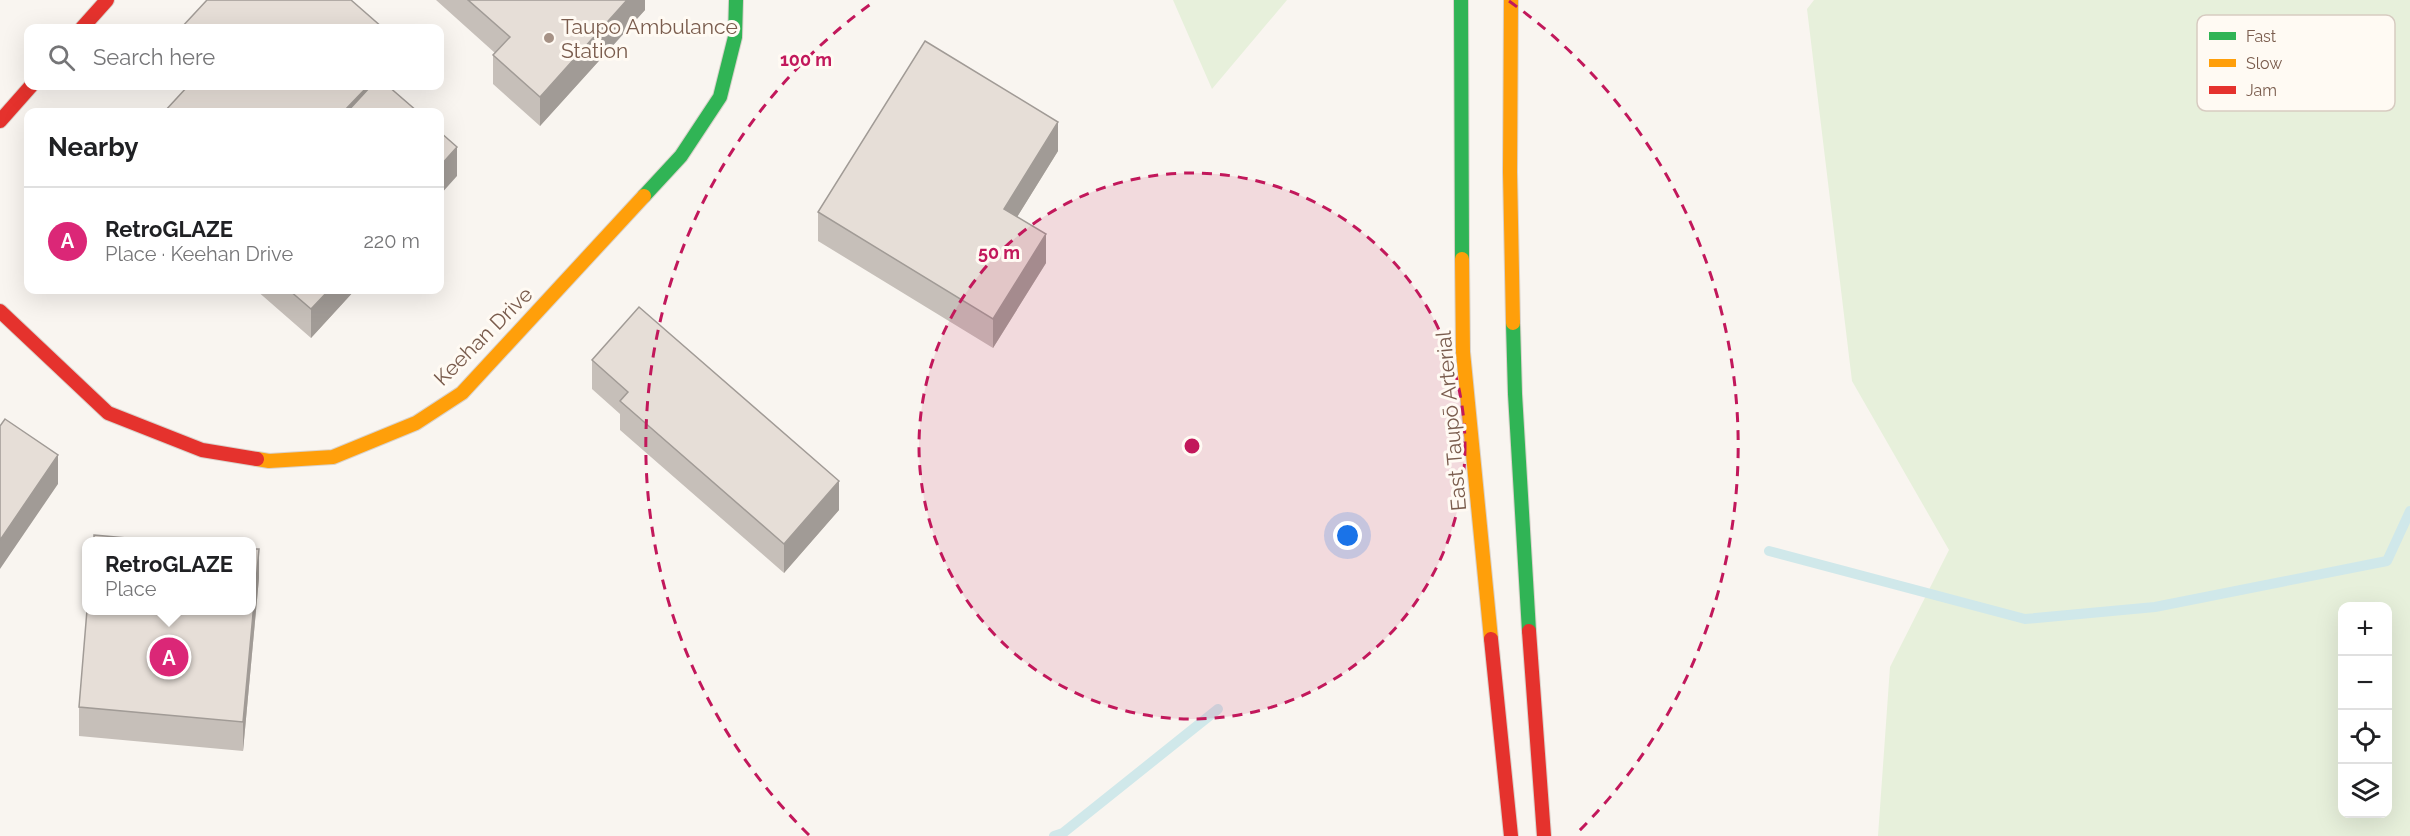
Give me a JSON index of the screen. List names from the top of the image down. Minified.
{"streets":{"main road":["Keehan Drive","East Taupō Arterial"]},"places":["Taupo Ambulance Station"],"legend":["Fast","Slow","Jam"],"page":{"search":"Search here","heading":"Nearby","list":[{"mark":"A","name":"RetroGLAZE","note":"Place · Keehan Drive","value":"220 m"}],"popup":["RetroGLAZE","Place"],"map_buttons":["+","−"],"pins":"A"},"rings":["100 m","50 m"]}
